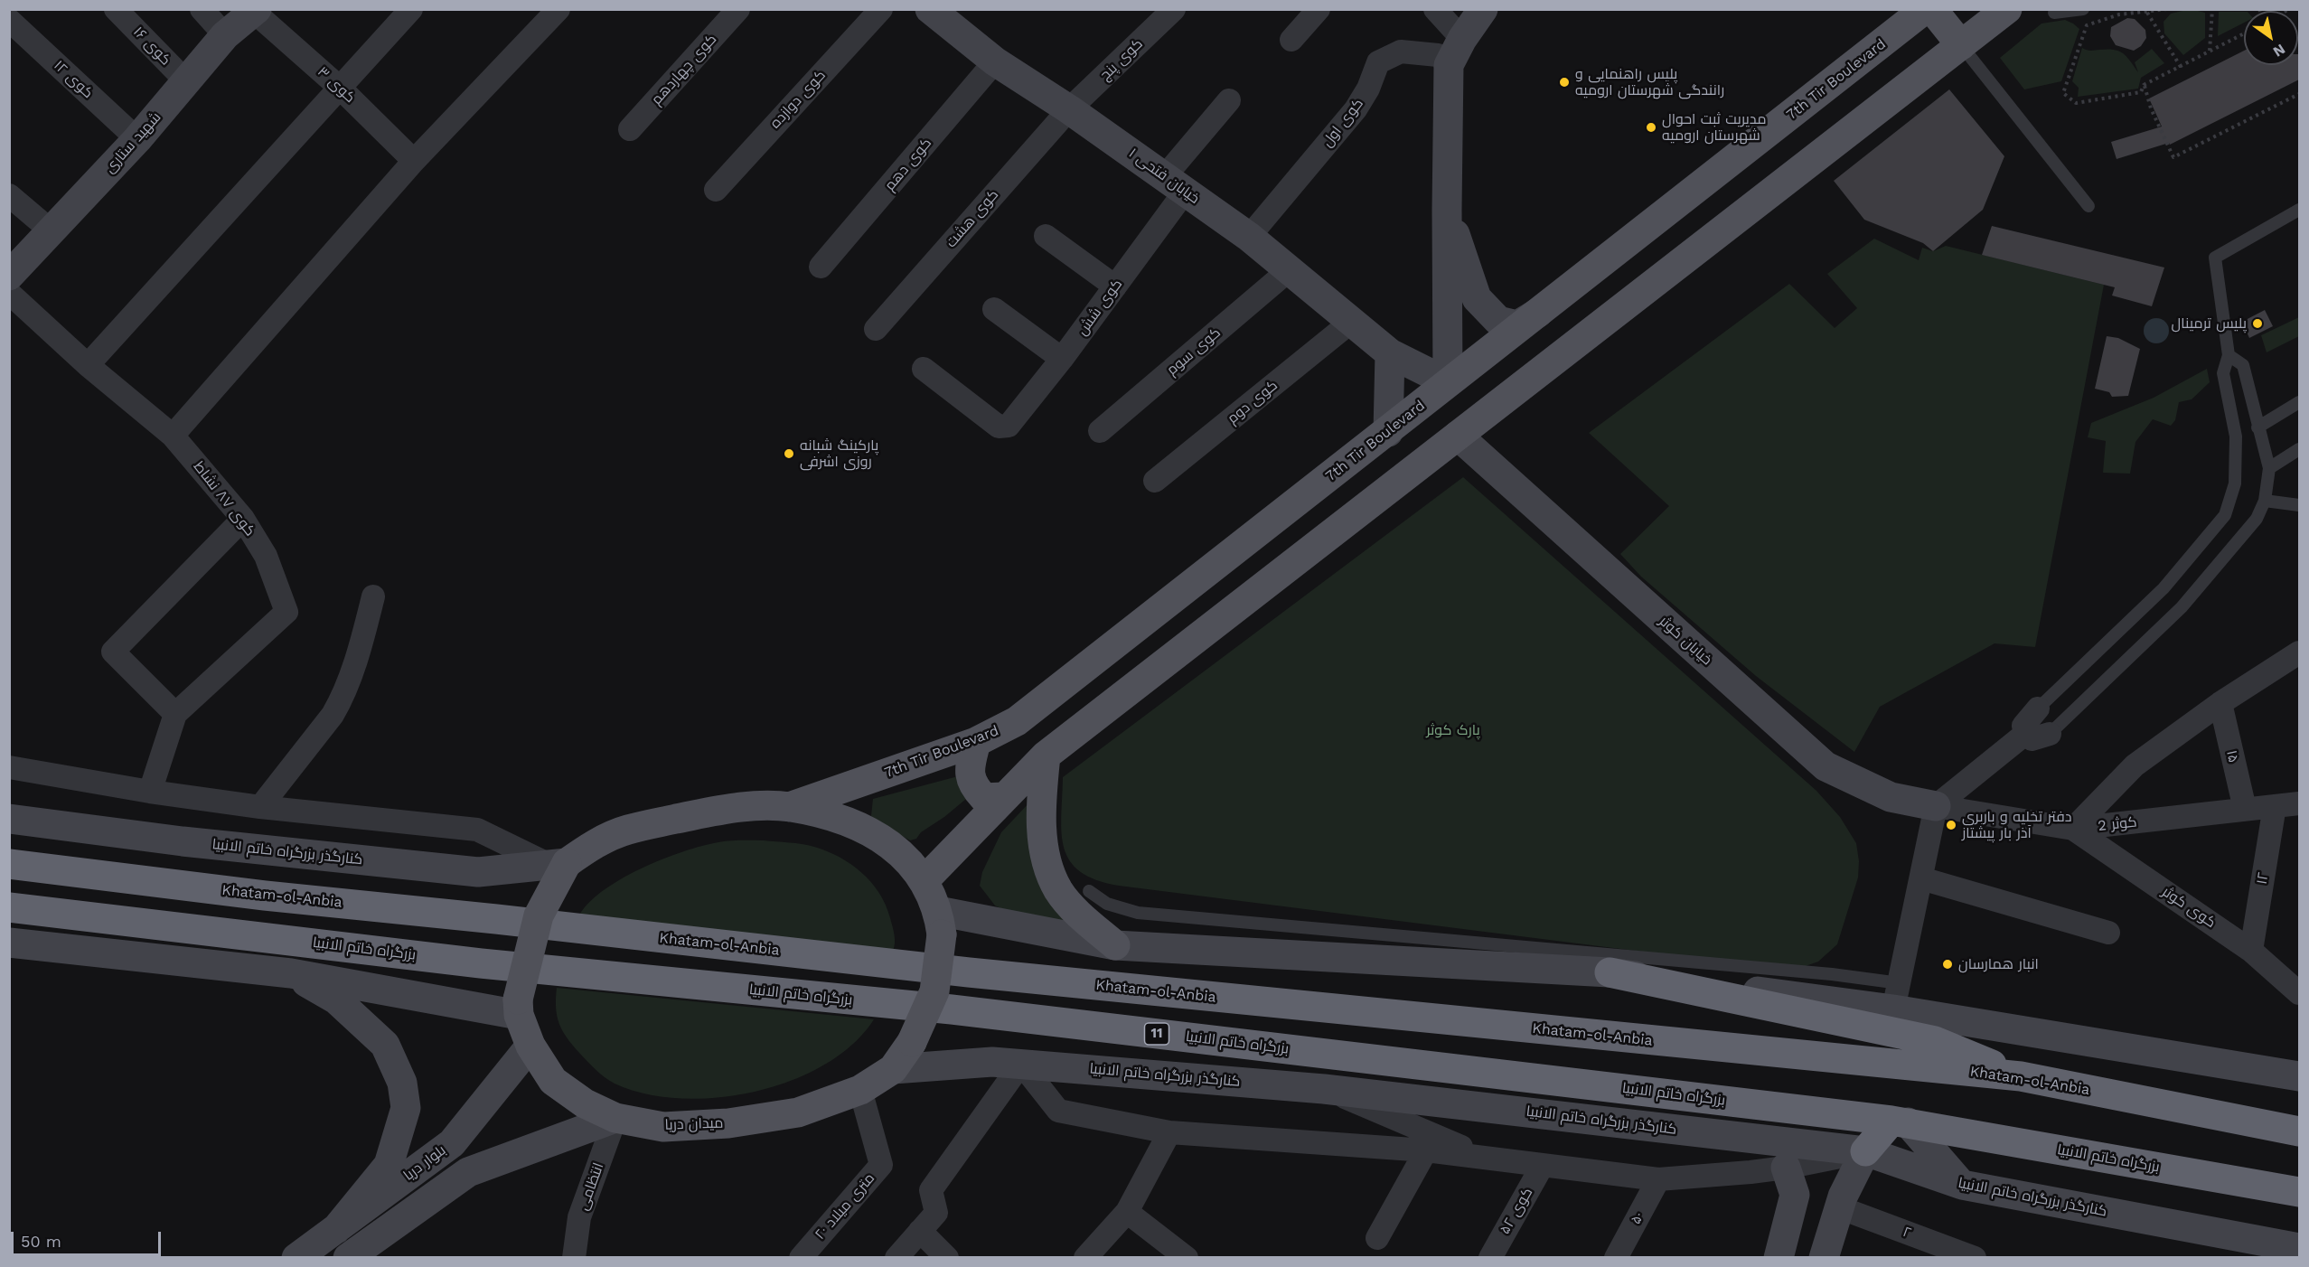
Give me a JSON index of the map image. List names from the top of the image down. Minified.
{"streets":{"highway":["Khatam-ol-Anbia","بزرگراه خاتم الانبیا","11"],"main road":["7th Tir Boulevard","شهید ستاری","خیابان فتحی ۱","خیابان کوثر","کنارگذر بزرگراه خاتم الانبیا","میدان دریا","بلوار دریا"],"street":["کوی ۱۶","کوی پنج","کوی چهاردهم","کوی ۱۲","کوی ۳","کوی دوازده","کوی اول","کوی دهم","کوی هشت","کوی شش","کوی سوم","کوی دوم","کوی ۸۷ نشاط","۱۵","کوثر 2","۱۲","کوی کوثر","انتظامی","۲۰ متری میلاد","کوی ۵۲","۵۰","۲"]},"crossings":[["کوی ۱۶","شهید ستاری"],["کوی پنج","خیابان فتحی ۱"],["کوی پنج","کوی هشت"],["کوی ۱۲","شهید ستاری"],["7th Tir Boulevard","خیابان فتحی ۱"],["کوی ۳","شهید ستاری"],["کوی اول","خیابان فتحی ۱"],["کوی دهم","خیابان فتحی ۱"],["خیابان فتحی ۱","کوی هشت"],["خیابان فتحی ۱","کوی شش"],["خیابان فتحی ۱","کوی سوم"],["خیابان فتحی ۱","کوی دوم"],["خیابان کوثر","کوثر 2"],["۱۵","کوثر 2"],["کوثر 2","۱۲"],["کوثر 2","کوی کوثر"],["کنارگذر بزرگراه خاتم الانبیا","میدان دریا"],["۱۲","کوی کوثر"],["میدان دریا","بلوار دریا"],["میدان دریا","انتظامی"],["میدان دریا","۲۰ متری میلاد"]],"parks":["پارک کوثر"],"places":["پلیس راهنمایی و رانندگی شهرستان ارومیه","مدیریت ثبت احوال شهرستان ارومیه","پلیس ترمینال","پارکینگ شبانه روزی اشرفی","دفتر تخلیه و باربری آذر بار پیشتاز","انبار همارسان"],"scale_bar":"50 m","north":"bottom right"}
